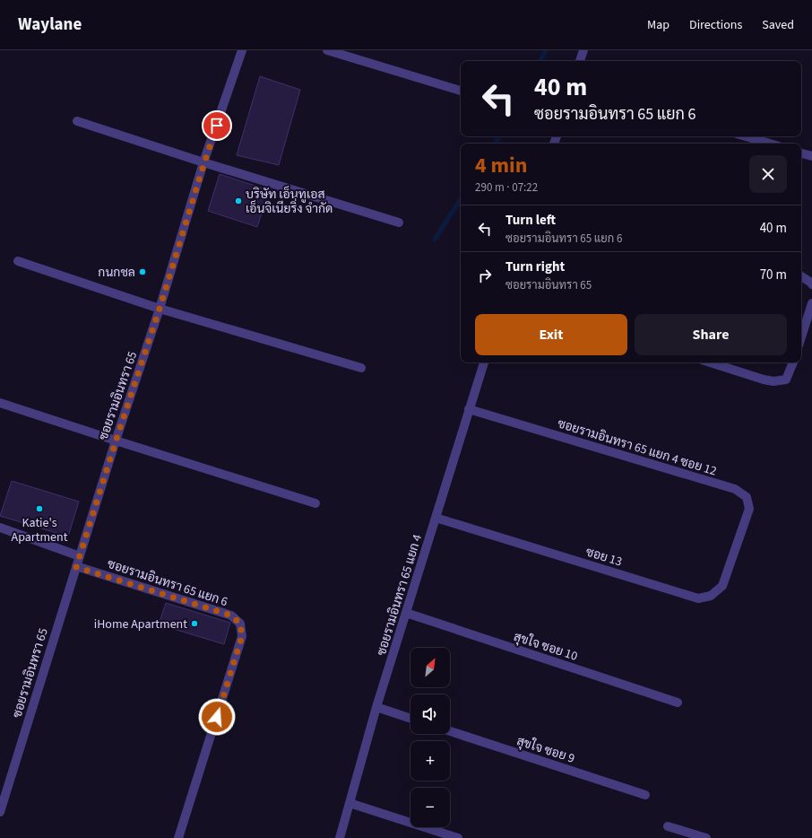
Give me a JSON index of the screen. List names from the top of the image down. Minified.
{"streets":{"street":["ซอยรามอินทรา 65","ซอยรามอินทรา 65 แยก 4 ซอย 12","ซอย 13","ซอยรามอินทรา 65 แยก 6","ซอยรามอินทรา 65 แยก 4","สุขใจ ซอย 10","สุขใจ ซอย 9"]},"crossings":[["ซอยรามอินทรา 65","ซอยรามอินทรา 65 แยก 6"],["ซอยรามอินทรา 65 แยก 4 ซอย 12","ซอย 13"],["ซอยรามอินทรา 65 แยก 4 ซอย 12","ซอยรามอินทรา 65 แยก 4"],["ซอย 13","ซอยรามอินทรา 65 แยก 4"],["ซอยรามอินทรา 65 แยก 4","สุขใจ ซอย 10"]],"places":["บริษัท เอ็นทูเอส เอ็นจิเนียริ่ง จำกัด","กนกชล","Katie's Apartment","iHome Apartment"],"north":"top right","page":{"header":"Waylane","nav":["Map","Directions","Saved"],"turn":["40 m","ซอยรามอินทรา 65 แยก 6"],"heading":["4 min","290 m · 07:22"],"list":[{"name":"Turn left","note":"ซอยรามอินทรา 65 แยก 6","value":"40 m"},{"name":"Turn right","note":"ซอยรามอินทรา 65","value":"70 m"}],"buttons":["Exit","Share"],"map_buttons":["+","−"]}}
